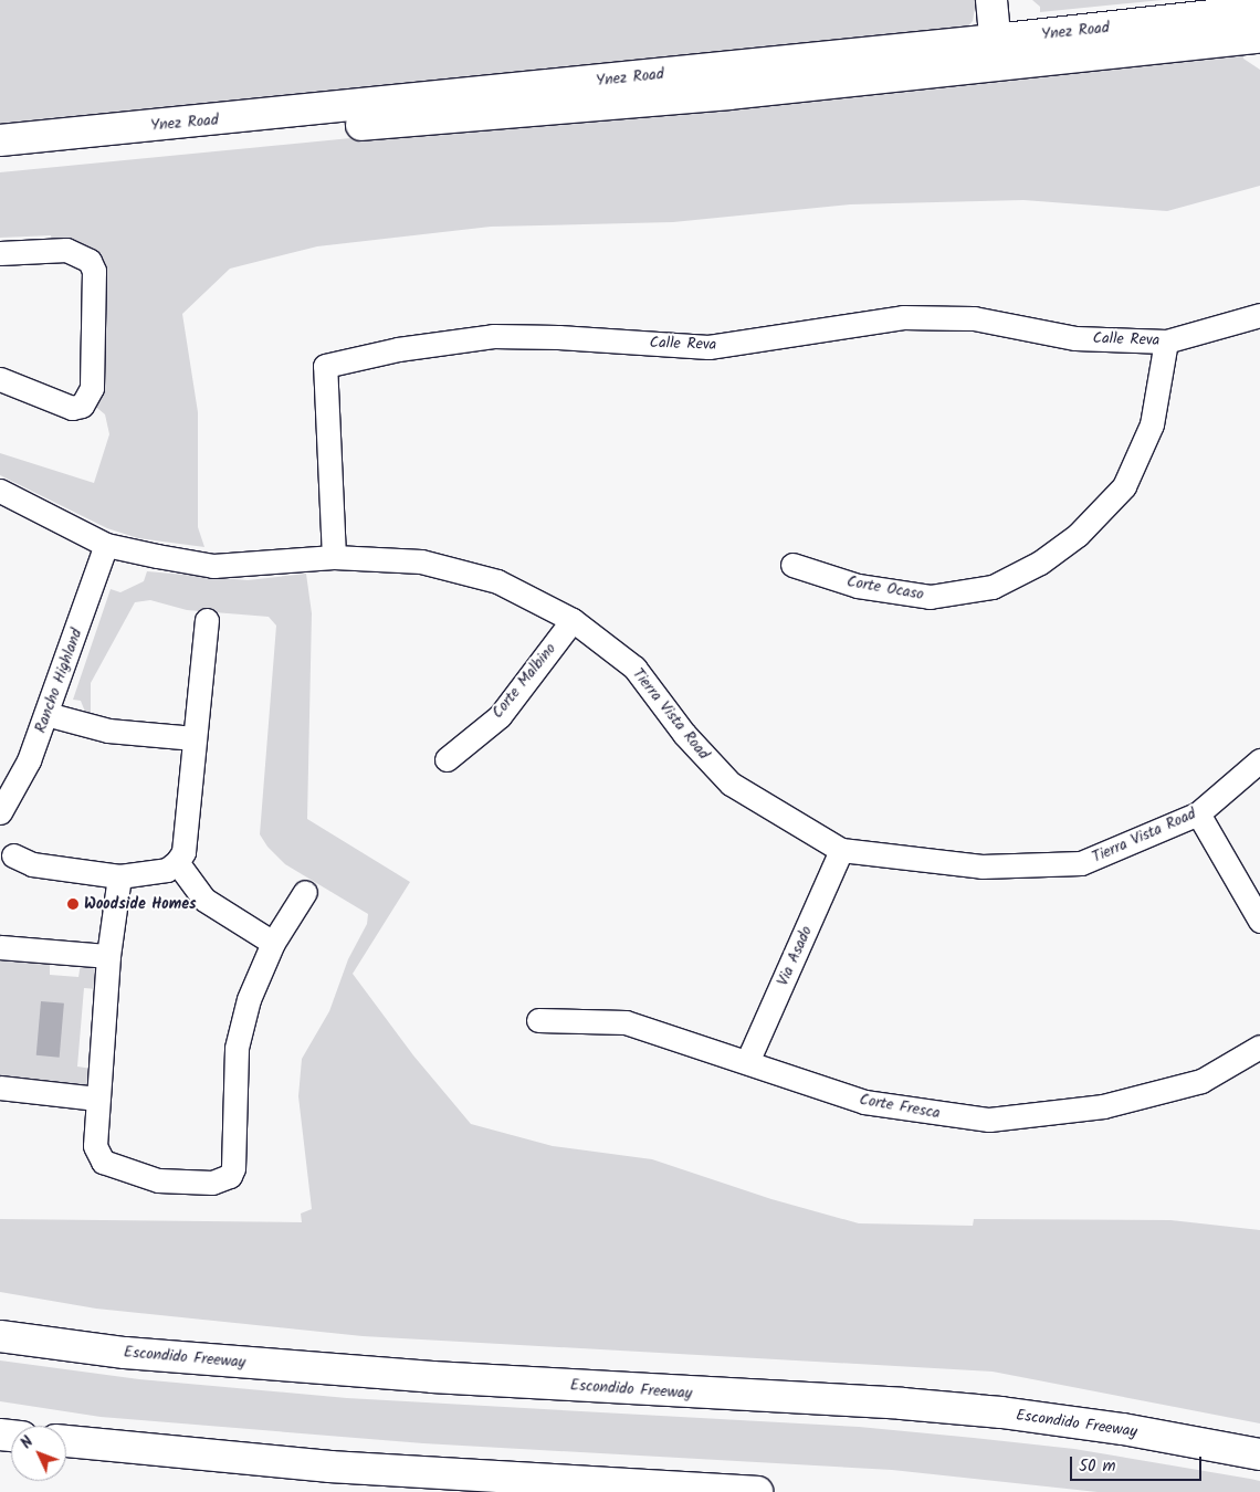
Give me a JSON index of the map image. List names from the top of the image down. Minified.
{"streets":{"main road":["Ynez Road","Escondido Freeway"],"street":["Calle Reva","Corte Ocaso","Rancho Highland","Corte Malbino","Tierra Vista Road","Via Asado","Corte Fresca"]},"crossings":[["Calle Reva","Corte Ocaso"],["Calle Reva","Tierra Vista Road"],["Rancho Highland","Tierra Vista Road"],["Corte Malbino","Tierra Vista Road"],["Tierra Vista Road","Via Asado"],["Via Asado","Corte Fresca"]],"places":["Woodside Homes"],"scale_bar":"50 m","north":"top left"}
